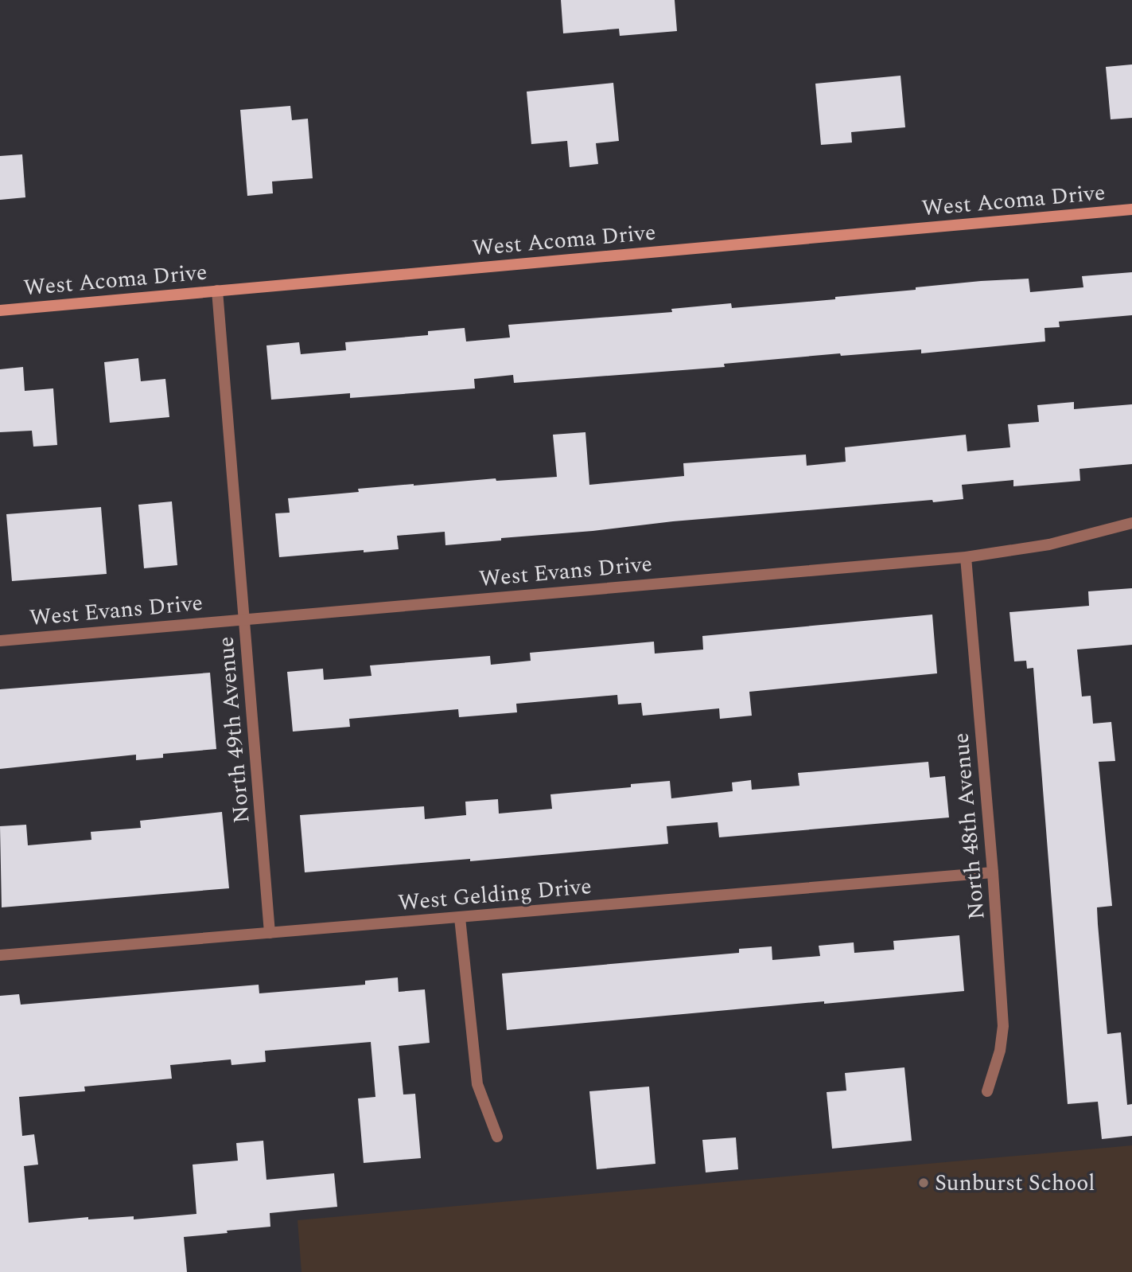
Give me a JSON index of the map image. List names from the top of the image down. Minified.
{"streets":{"street":["West Acoma Drive","West Evans Drive","North 49th Avenue","North 48th Avenue","West Gelding Drive"]},"crossings":[["West Acoma Drive","North 49th Avenue"],["West Evans Drive","North 49th Avenue"],["West Evans Drive","North 48th Avenue"],["North 49th Avenue","West Gelding Drive"],["North 48th Avenue","West Gelding Drive"]],"places":["Sunburst School"]}
